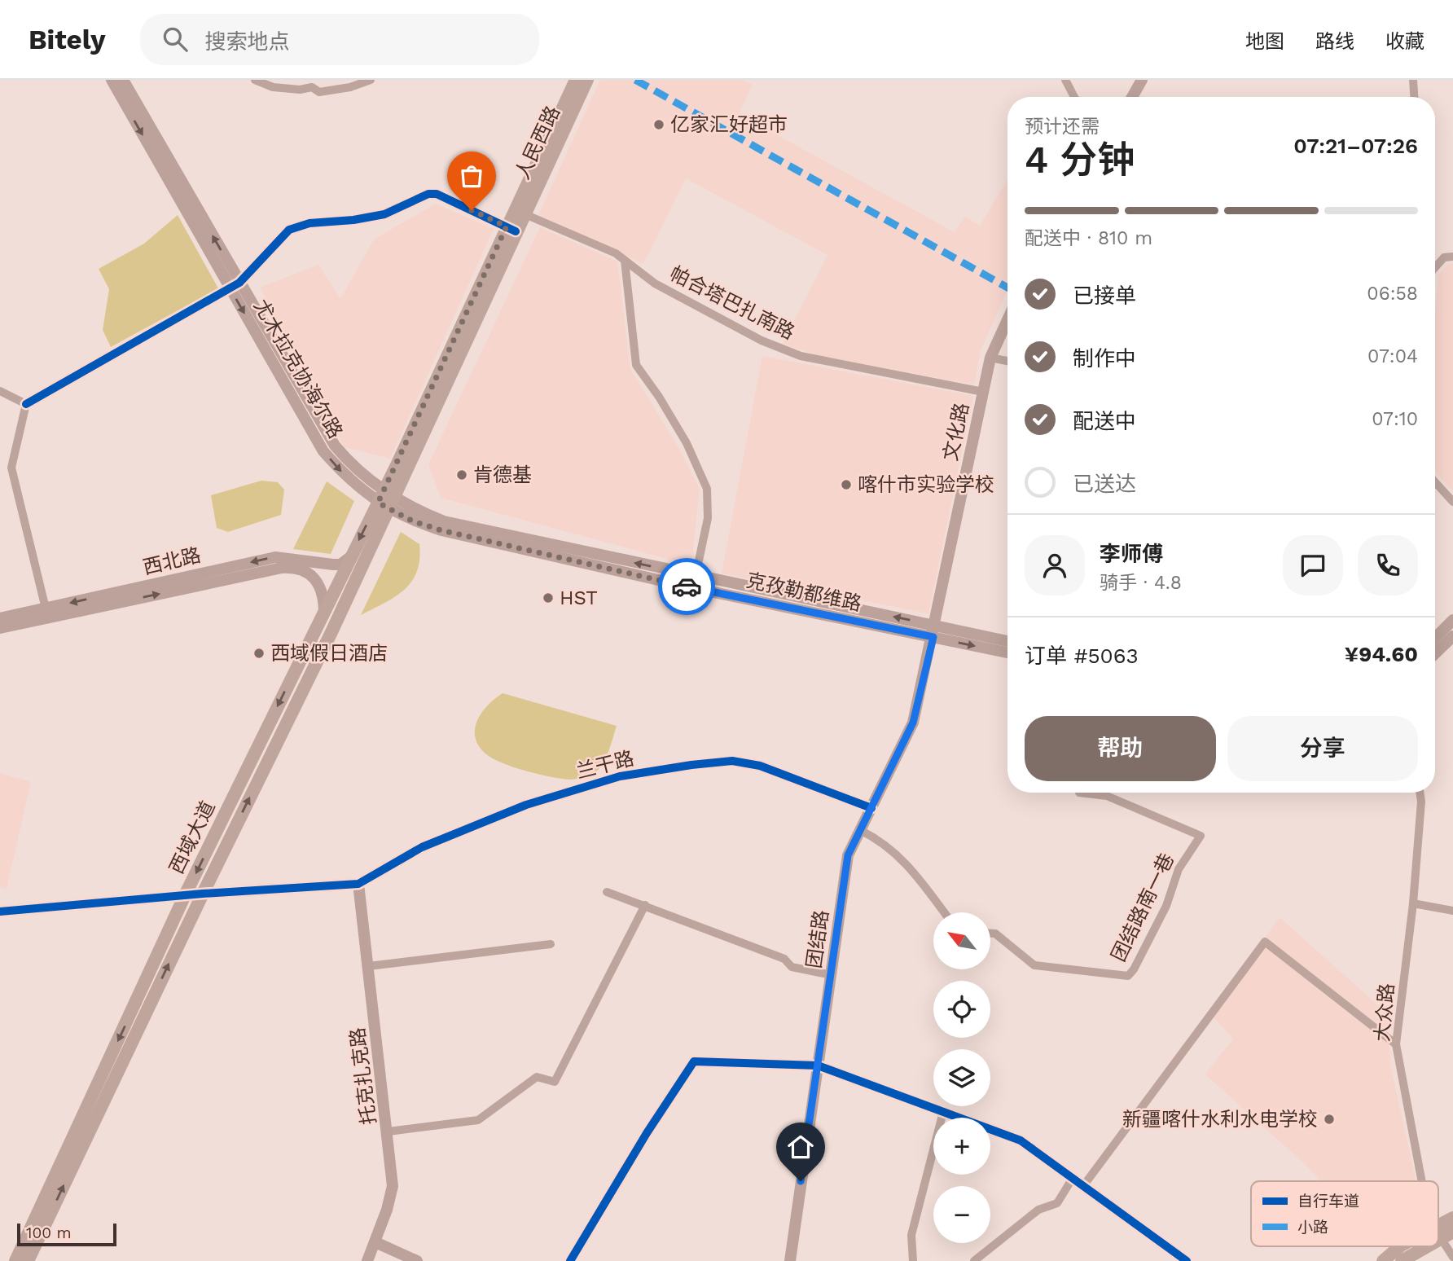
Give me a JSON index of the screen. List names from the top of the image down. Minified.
{"streets":{"main road":["人民西路","尤木拉克协海尔路","文化路","西北路","克孜勒都维路","西域大道","团结路","托克扎克路"],"street":["帕合塔巴扎南路","兰干路","团结路南一巷","大众路"]},"crossings":[["人民西路","帕合塔巴扎南路"],["人民西路","西域大道"],["帕合塔巴扎南路","文化路"],["尤木拉克协海尔路","克孜勒都维路"],["尤木拉克协海尔路","西域大道"],["文化路","克孜勒都维路"],["文化路","团结路"],["西北路","西域大道"],["克孜勒都维路","西域大道"],["克孜勒都维路","团结路"],["兰干路","团结路"],["兰干路","托克扎克路"]],"places":["亿家汇好超市","肯德基","喀什市实验学校","HST","西域假日酒店","新疆喀什水利水电学校"],"legend":["自行车道","小路"],"scale_bar":"100 m","north":"top left","page":{"header":"Bitely","search":"搜索地点","nav":["地图","路线","收藏"],"heading":["4 分钟","预计还需","07:21–07:26"],"panel":["李师傅","骑手 · 4.8","订单 #5063","¥94.60"],"bar":"配送中 · 810 m","list":[["已接单","06:58"],["制作中","07:04"],["配送中","07:10"],"已送达"],"buttons":["帮助","分享"],"map_buttons":["+","−"],"scale":"100 m"}}
